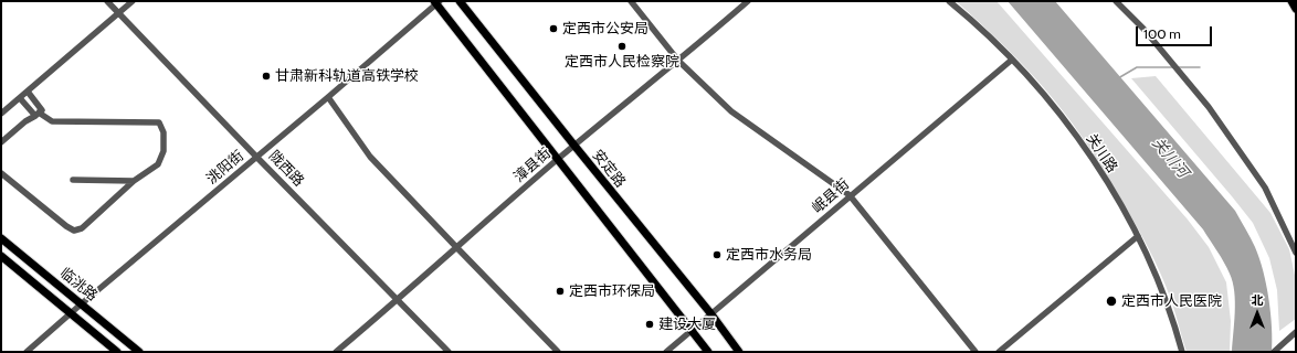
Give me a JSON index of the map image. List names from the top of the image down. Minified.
{"streets":{"main road":["安定路","临洮路"],"street":["关川路","漳县街","洮阳街","陇西路","岷县街"]},"crossings":[["关川路","岷县街"],["漳县街","陇西路"],["漳县街","安定路"],["洮阳街","陇西路"],["洮阳街","临洮路"],["安定路","岷县街"]],"water":["关川河"],"places":["定西市公安局","定西市人民检察院","甘肃新科轨道高铁学校","定西市水务局","定西市环保局","定西市人民医院","建设大厦"],"scale_bar":"100 m","north":"top"}
